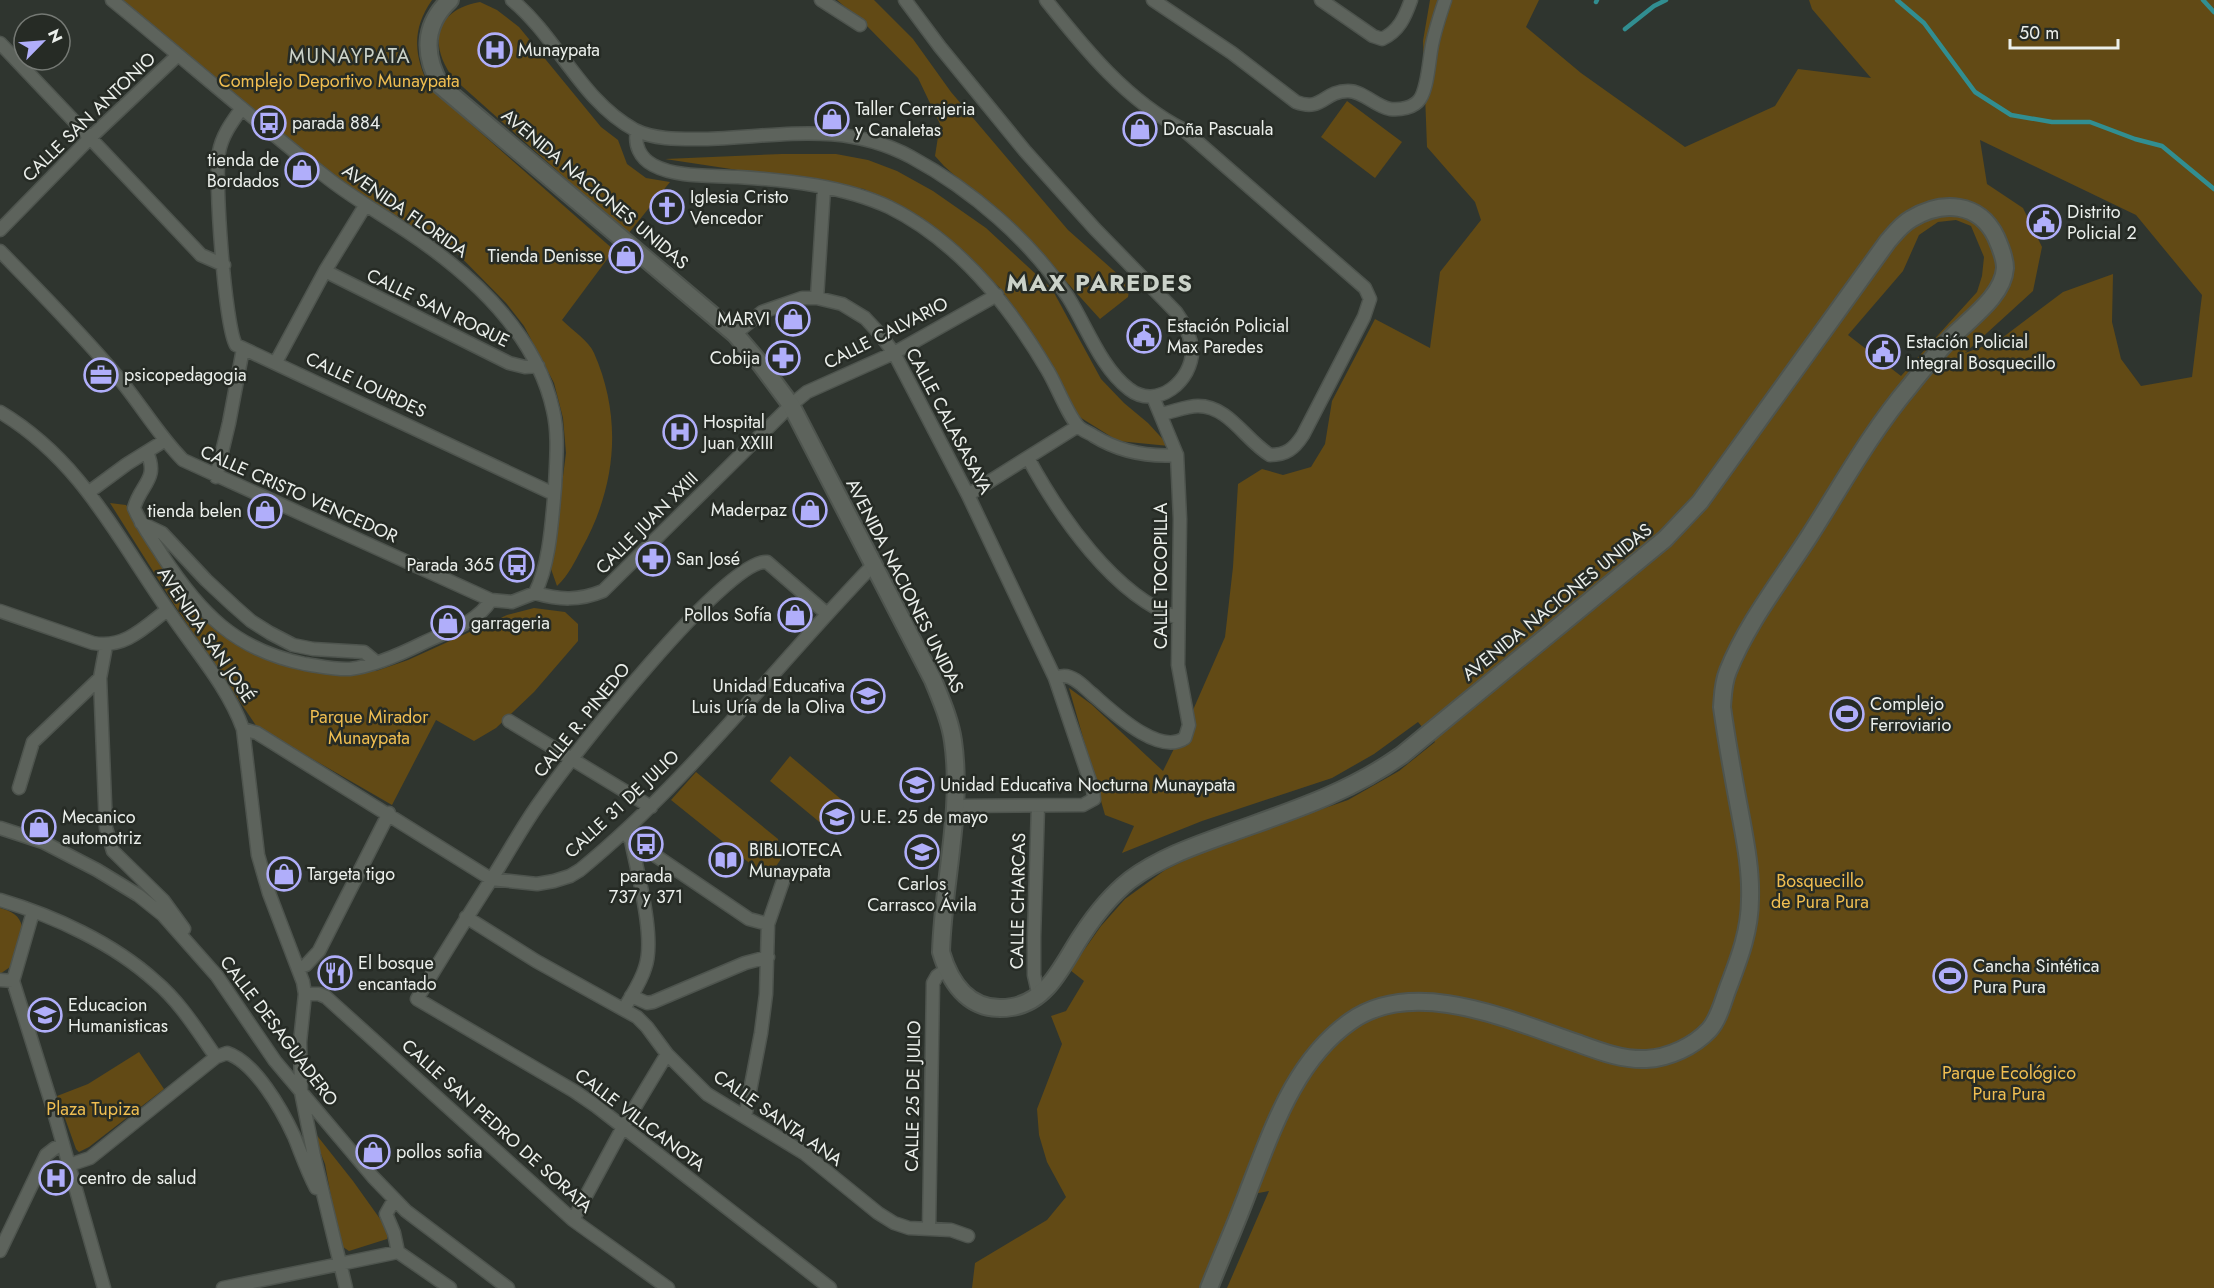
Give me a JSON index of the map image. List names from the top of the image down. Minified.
{"streets":{"street":["CALLE SAN ANTONIO","AVENIDA NACIONES UNIDAS","AVENIDA FLORIDA","CALLE SAN ROQUE","CALLE CALVARIO","CALLE LOURDES","CALLE CALASASAYA","CALLE CRISTO VENCEDOR","CALLE JUAN XXIII","CALLE TOCOPILLA","AVENIDA SAN JOSÉ","CALLE R. PINEDO","CALLE 31 DE JULIO","CALLE CHARCAS","CALLE DESAGUADERO","CALLE 25 DE JULIO","CALLE SANTA ANA","CALLE VILLCANOTA","CALLE SAN PEDRO DE SORATA"]},"crossings":[["CALLE SAN ANTONIO","AVENIDA FLORIDA"],["AVENIDA NACIONES UNIDAS","CALLE CALVARIO"],["AVENIDA NACIONES UNIDAS","CALLE CALASASAYA"],["AVENIDA NACIONES UNIDAS","CALLE JUAN XXIII"],["AVENIDA NACIONES UNIDAS","CALLE 31 DE JULIO"],["AVENIDA NACIONES UNIDAS","CALLE CHARCAS"],["AVENIDA NACIONES UNIDAS","CALLE 25 DE JULIO"],["AVENIDA FLORIDA","CALLE SAN ROQUE"],["AVENIDA FLORIDA","CALLE LOURDES"],["AVENIDA FLORIDA","CALLE JUAN XXIII"],["CALLE CALVARIO","CALLE CALASASAYA"],["CALLE CALVARIO","CALLE JUAN XXIII"],["CALLE CALASASAYA","CALLE TOCOPILLA"],["CALLE CALASASAYA","CALLE CHARCAS"],["AVENIDA SAN JOSÉ","CALLE 31 DE JULIO"],["AVENIDA SAN JOSÉ","CALLE DESAGUADERO"],["AVENIDA SAN JOSÉ","CALLE SAN PEDRO DE SORATA"],["CALLE R. PINEDO","CALLE 31 DE JULIO"],["CALLE R. PINEDO","CALLE SANTA ANA"],["CALLE R. PINEDO","CALLE VILLCANOTA"],["CALLE 25 DE JULIO","CALLE SANTA ANA"]],"districts":["MUNAYPATA","MAX PAREDES"],"parks":["Complejo Deportivo Munaypata","Parque Mirador Munaypata","Bosquecillo de Pura Pura","Parque Ecológico Pura Pura","Plaza Tupiza"],"places":{"hospital":["Munaypata","Hospital Juan XXIII","centro de salud"],"shop":["Taller Cerrajeria y Canaletas","Doña Pascuala","tienda de Bordados","Tienda Denisse","MARVI","Maderpaz","tienda belen","Pollos Sofía","garrageria","Mecanico automotriz","Targeta tigo","pollos sofia"],"bus stop":["parada 884","Parada 365","parada 737 y 371"],"church":["Iglesia Cristo Vencedor"],"public building":["Distrito Policial 2","Estación Policial Max Paredes","Estación Policial Integral Bosquecillo"],"pharmacy":["Cobija","San José"],"office":["psicopedagogia"],"school or university":["Unidad Educativa Luis Uría de la Oliva","Unidad Educativa Nocturna Munaypata","U.E. 25 de mayo","Carlos Carrasco Ávila","Educacion Humanisticas"],"sports":["Complejo Ferroviario","Cancha Sintética Pura Pura"],"library":["BIBLIOTECA Munaypata"],"restaurant":["El bosque encantado"]},"scale_bar":"50 m","north":"top right"}
